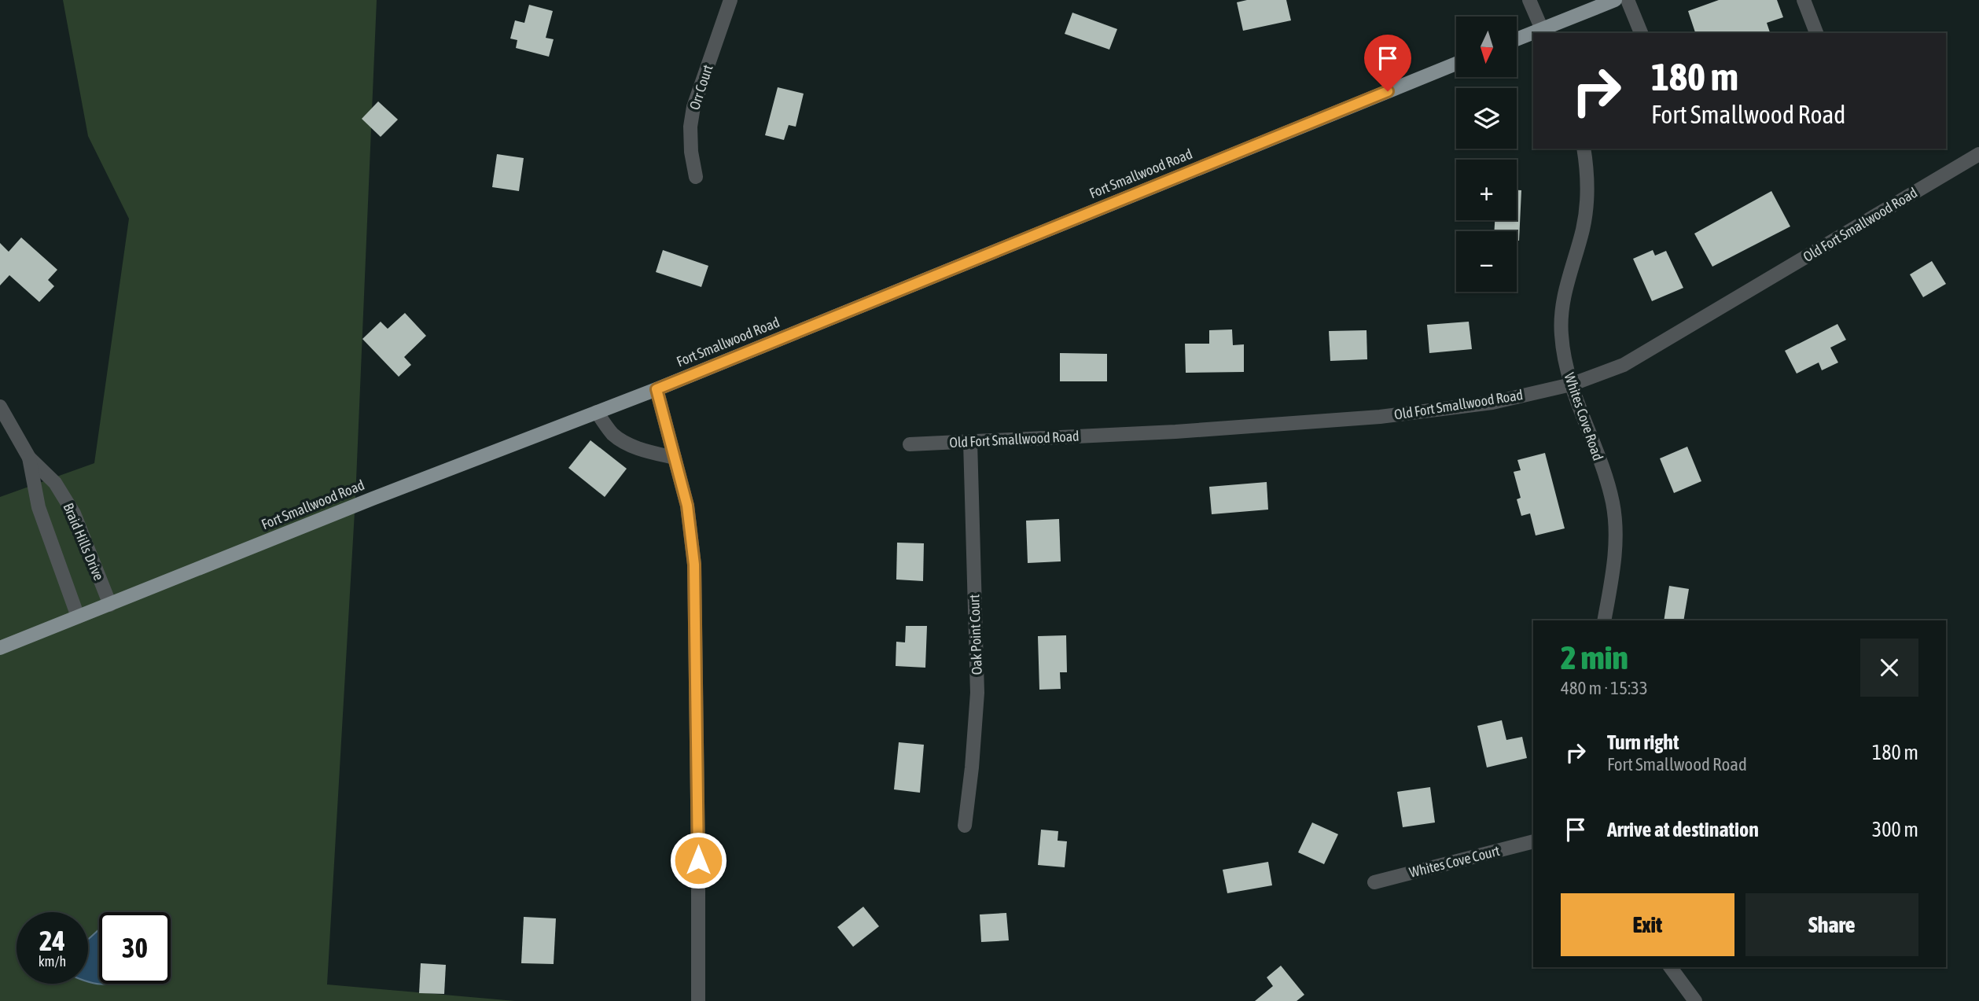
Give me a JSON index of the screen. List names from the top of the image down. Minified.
{"streets":{"main road":["Fort Smallwood Road"],"street":["Orr Court","Old Fort Smallwood Road","Whites Cove Road","Braid Hills Drive","Oak Point Court","Whites Cove Court"]},"crossings":[["Fort Smallwood Road","Braid Hills Drive"],["Old Fort Smallwood Road","Whites Cove Road"],["Old Fort Smallwood Road","Oak Point Court"]],"north":"bottom","page":{"map_buttons":["+","−"],"turn":["180 m","Fort Smallwood Road"],"heading":["2 min","480 m · 15:33"],"list":[{"name":"Turn right","note":"Fort Smallwood Road","value":"180 m"},{"name":"Arrive at destination","value":"300 m"}],"buttons":["Exit","Share"],"speed":"24 km/h","limit":"30"}}
